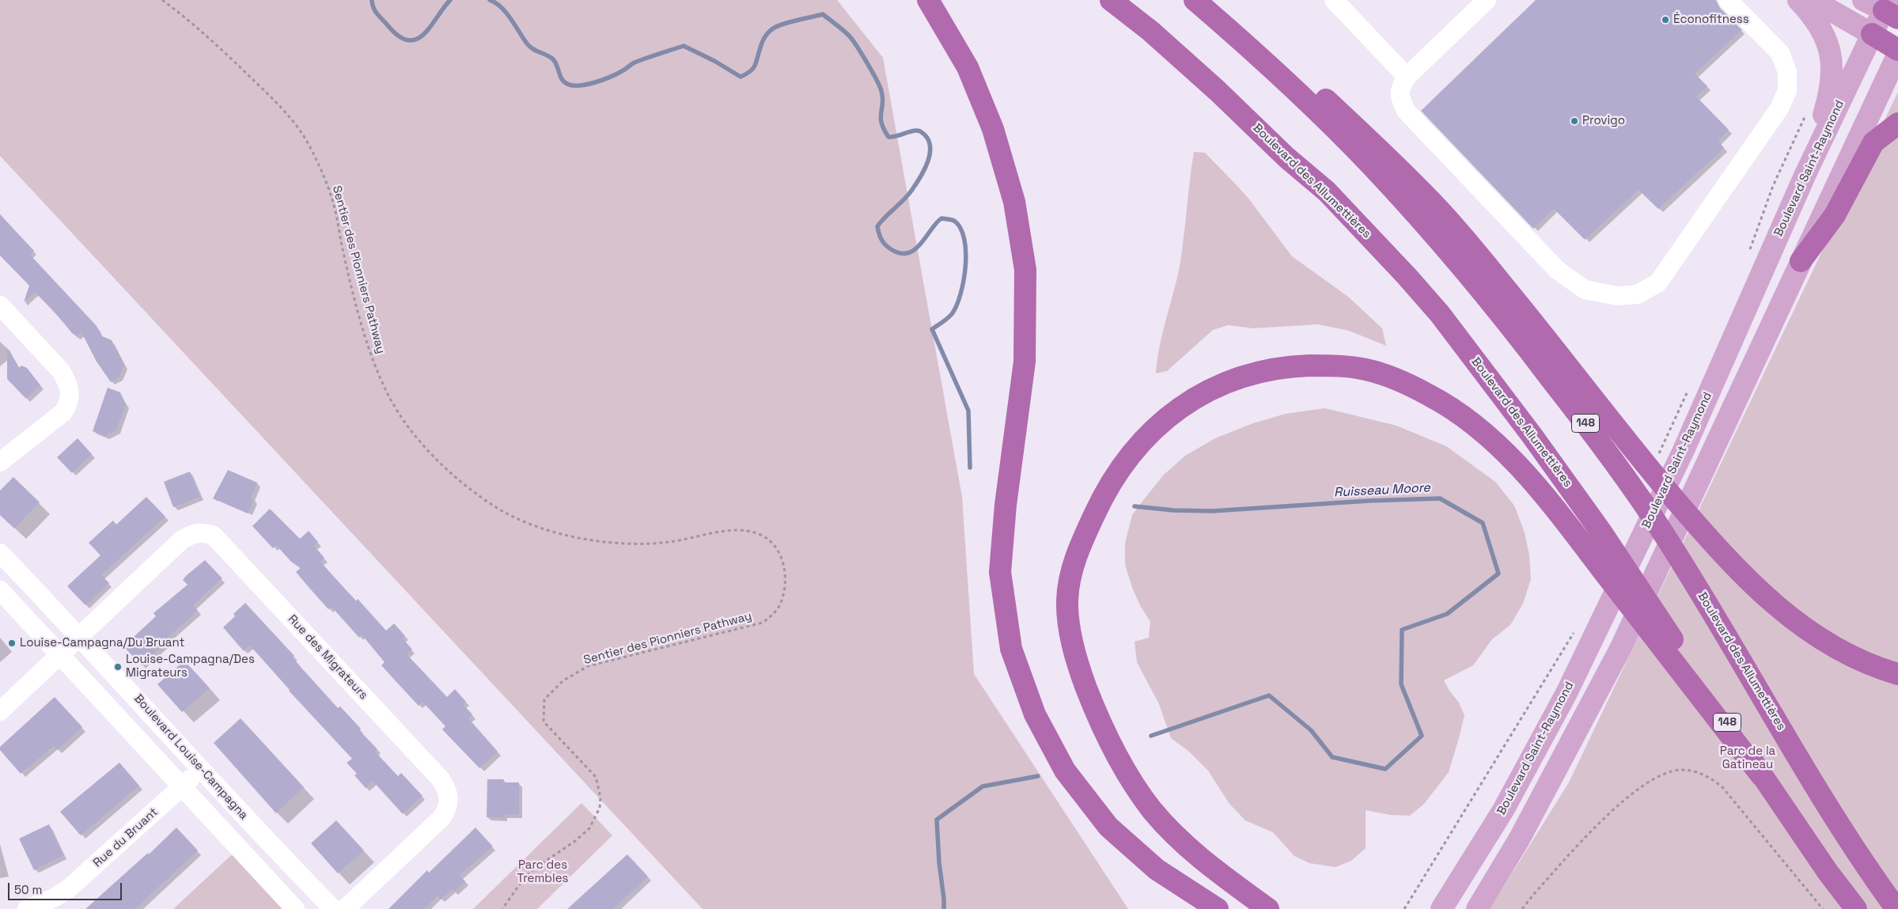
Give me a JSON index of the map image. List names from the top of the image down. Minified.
{"streets":{"highway":["Boulevard des Allumettières","148"],"main road":["Boulevard Saint-Raymond"],"street":["Rue des Migrateurs","Boulevard Louise-Campagna","Rue du Bruant"],"path":["Sentier des Pionniers Pathway"]},"crossings":[["Rue des Migrateurs","Boulevard Louise-Campagna"],["Boulevard Louise-Campagna","Rue du Bruant"]],"water":["Ruisseau Moore"],"parks":["Parc de la Gatineau","Parc des Trembles"],"places":["Éconofitness","Provigo","Louise-Campagna/Du Bruant","Louise-Campagna/Des Migrateurs"],"scale_bar":"50 m"}
